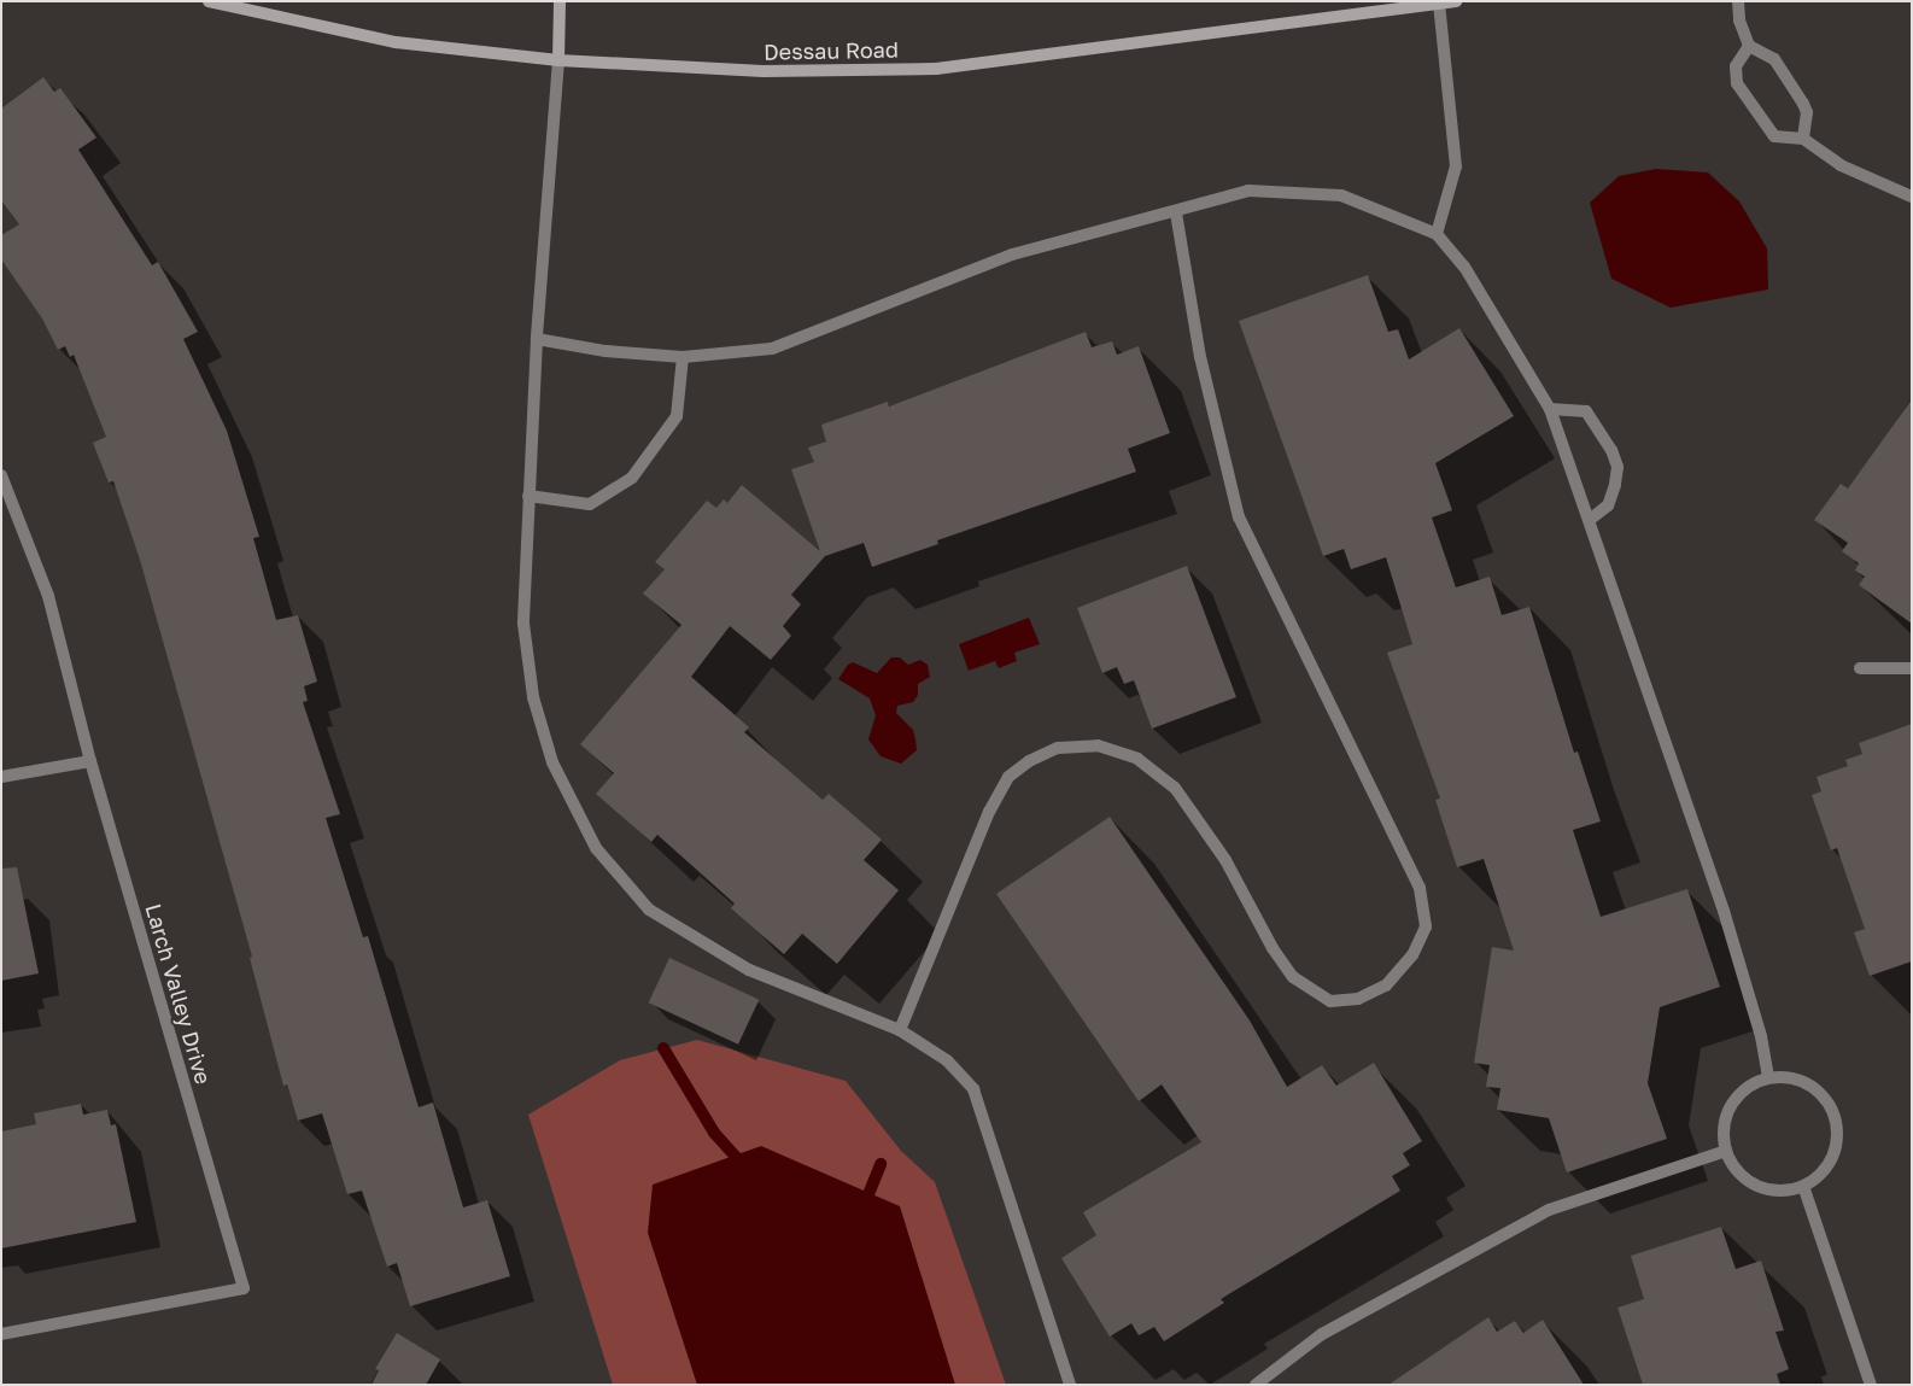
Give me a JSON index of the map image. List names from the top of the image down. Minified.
{"streets":{"main road":["Dessau Road"],"street":["Larch Valley Drive"]}}
